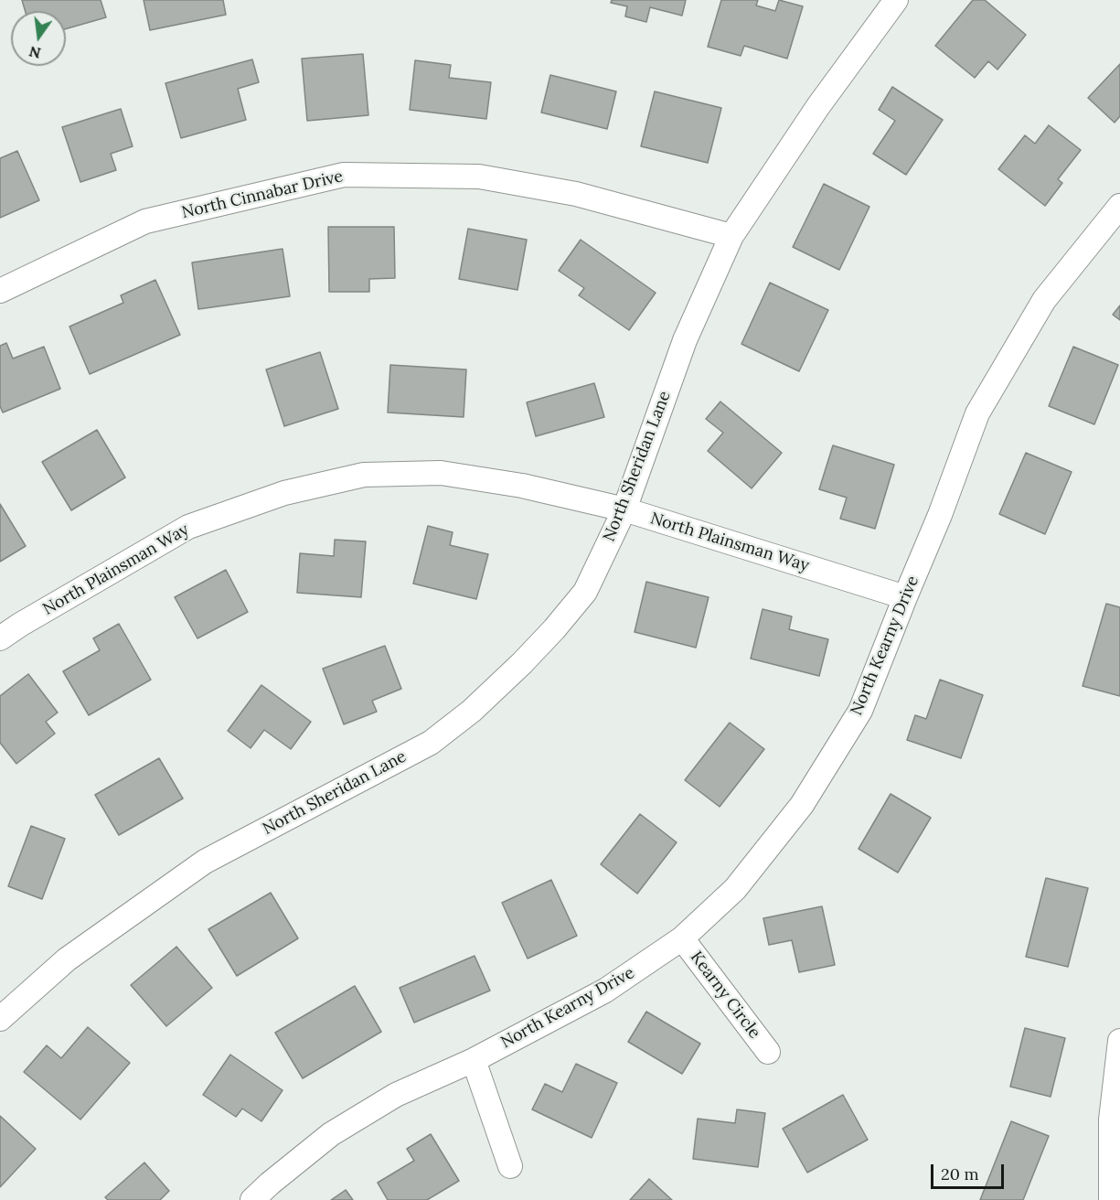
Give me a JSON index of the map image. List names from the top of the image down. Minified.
{"streets":{"street":["North Cinnabar Drive","North Sheridan Lane","North Plainsman Way","North Kearny Drive","Kearny Circle"]},"crossings":[["North Cinnabar Drive","North Sheridan Lane"],["North Sheridan Lane","North Plainsman Way"],["North Plainsman Way","North Kearny Drive"],["North Kearny Drive","Kearny Circle"]],"scale_bar":"20 m","north":"bottom"}
